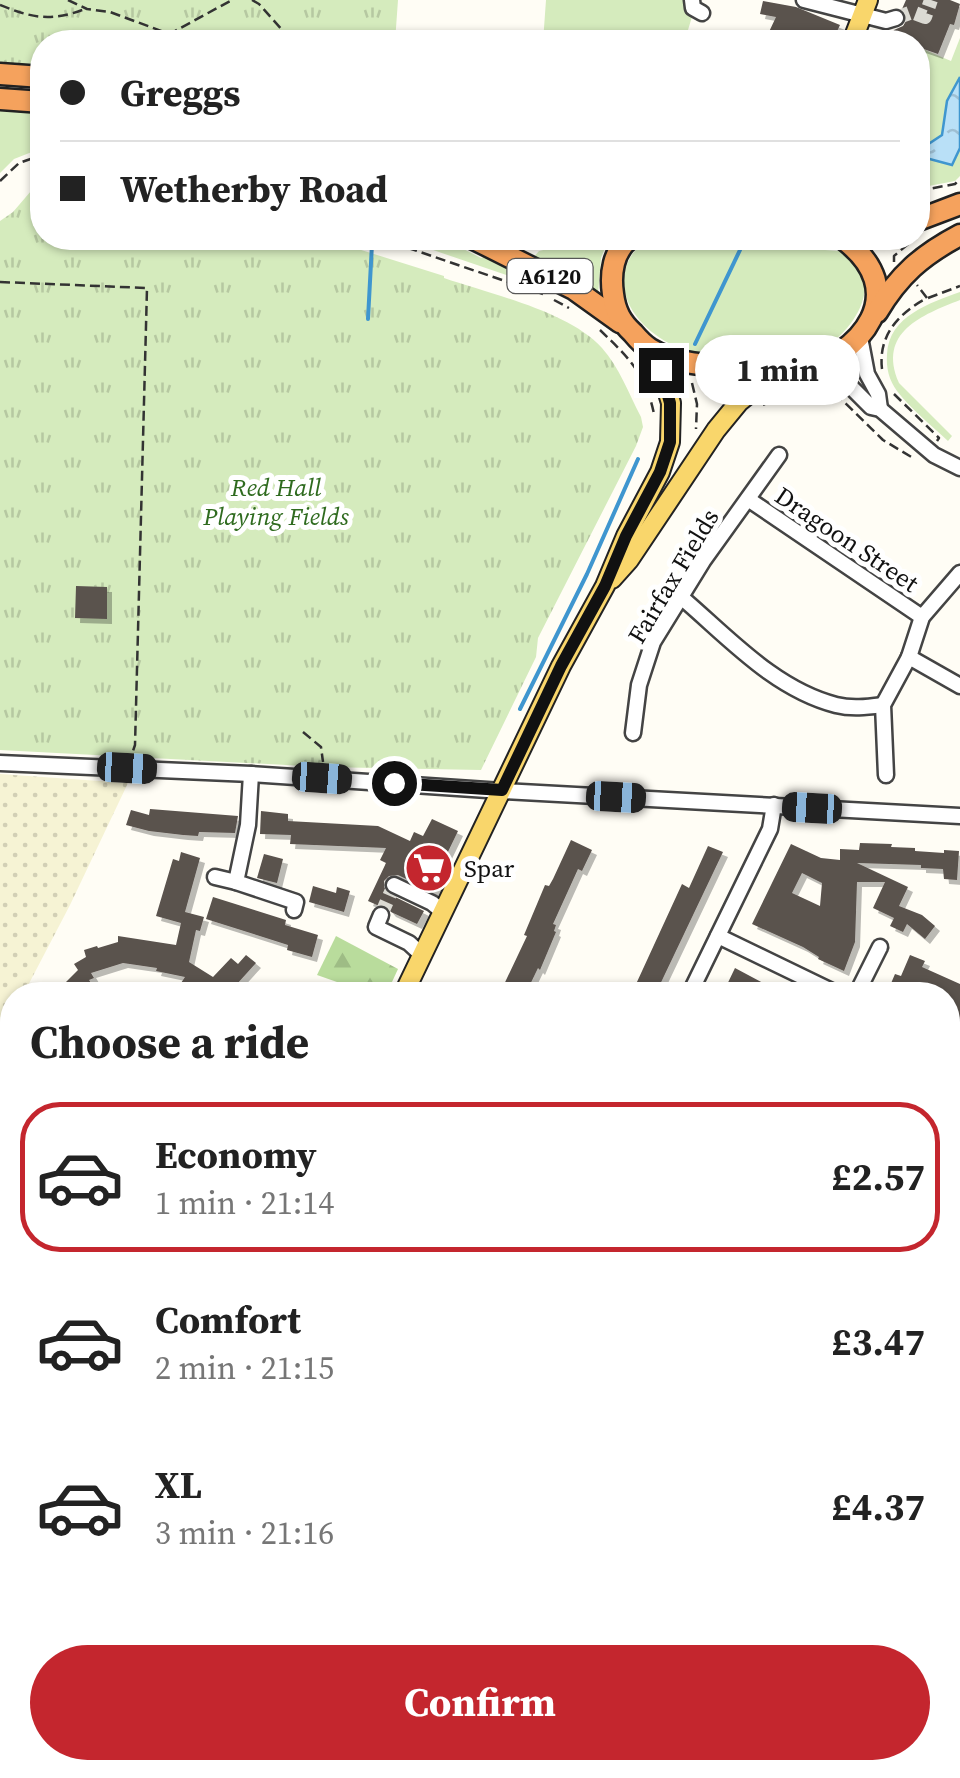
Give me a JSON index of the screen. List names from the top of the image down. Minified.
{"streets":{"highway":["A6120"],"street":["Dragoon Street","Fairfax Fields"]},"crossings":[["Dragoon Street","Fairfax Fields"]],"parks":["Red Hall Playing Fields"],"places":{"supermarket":["Spar"]},"page":{"banner":["Greggs","Wetherby Road"],"bubble":"1 min","heading":"Choose a ride","list":[{"name":"Economy","note":"1 min · 21:14","value":"£2.57"},{"name":"Comfort","note":"2 min · 21:15","value":"£3.47"},{"name":"XL","note":"3 min · 21:16","value":"£4.37"}],"buttons":"Confirm"}}
